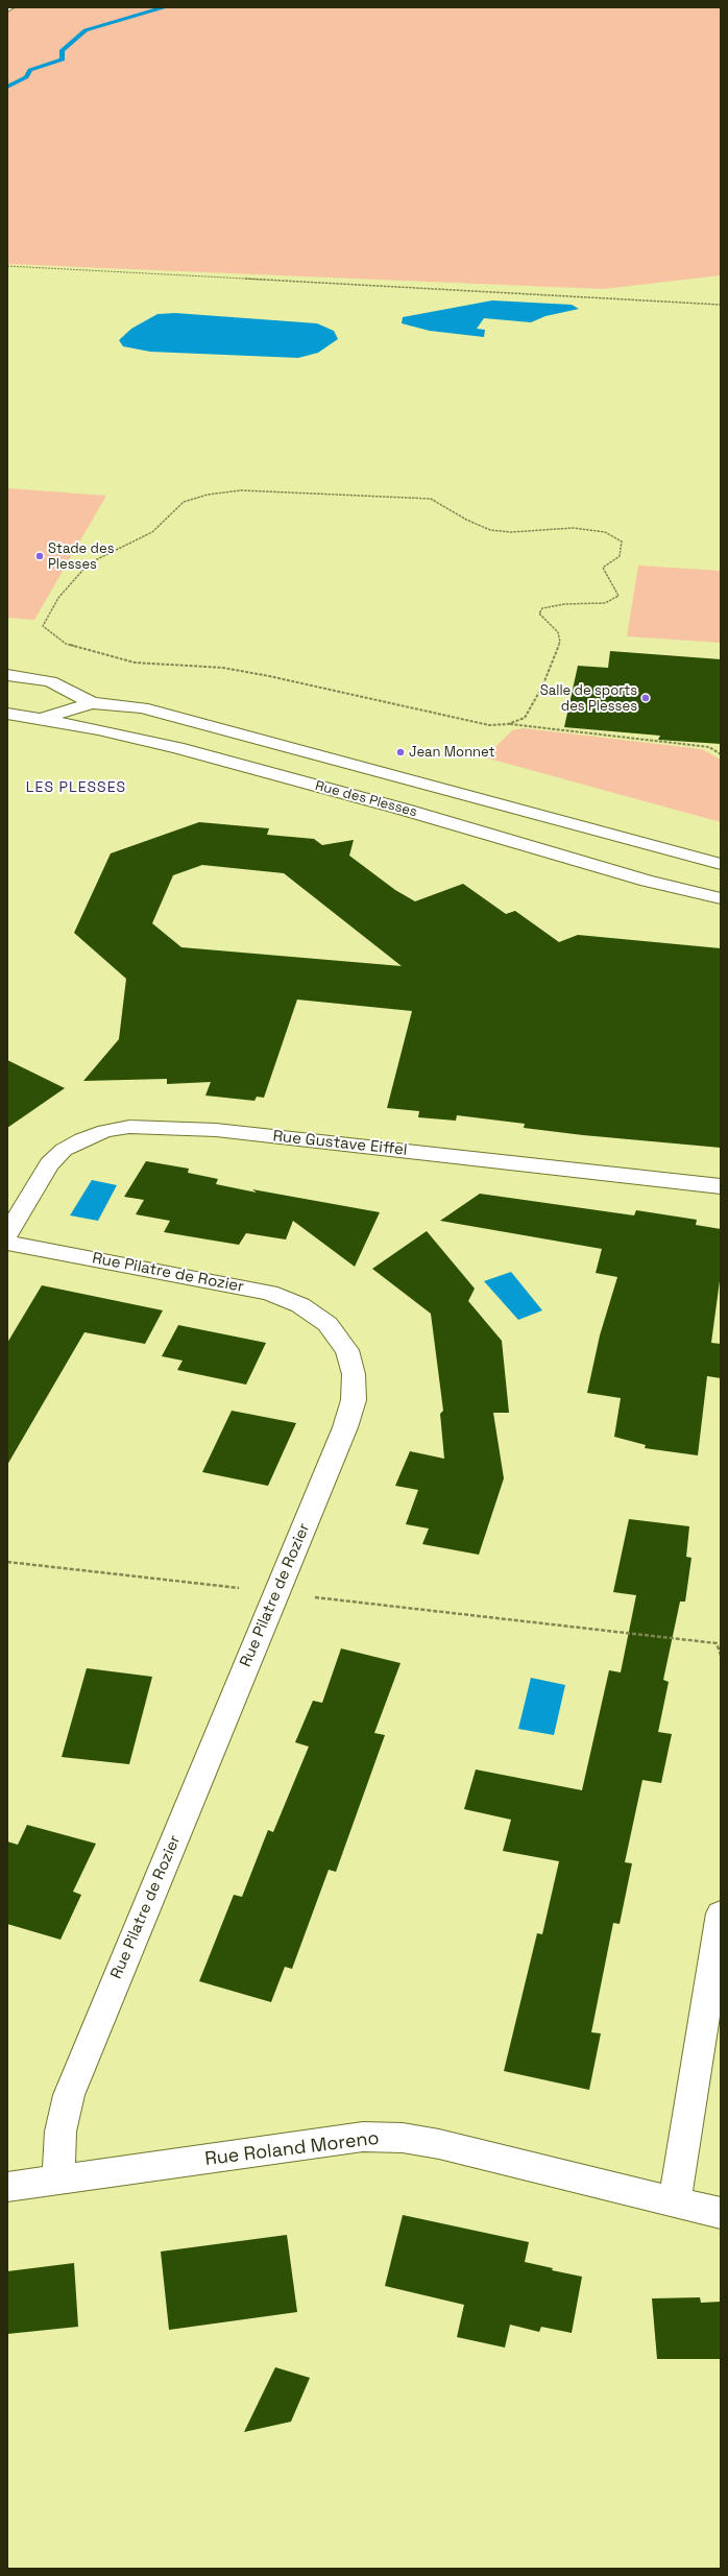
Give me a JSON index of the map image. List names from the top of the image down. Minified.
{"streets":{"street":["Rue des Plesses","Rue Gustave Eiffel","Rue Pilatre de Rozier","Rue Roland Moreno"]},"crossings":[["Rue Pilatre de Rozier","Rue Roland Moreno"]],"districts":["LES PLESSES"],"places":["Stade des Plesses","Salle de sports des Plesses","Jean Monnet"]}
